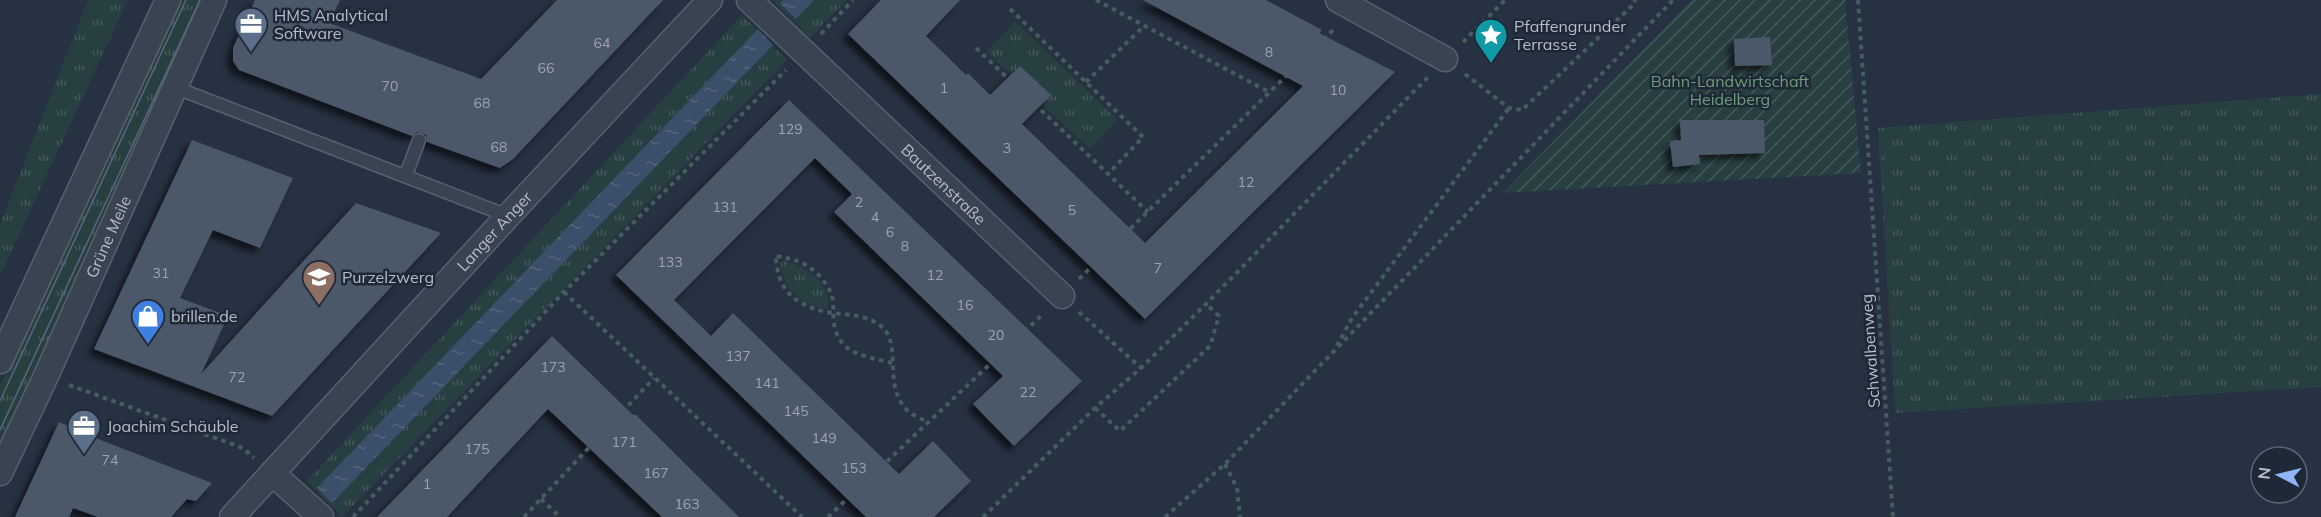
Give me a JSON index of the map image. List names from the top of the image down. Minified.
{"streets":{"street":["Bautzenstraße","Langer Anger","Grüne Meile"],"path":["Schwalbenweg"]},"parks":["Bahn-Landwirtschaft Heidelberg"],"places":{"office":["HMS Analytical Software","Joachim Schäuble"],"place":["Pfaffengrunder Terrasse"],"school or university":["Purzelzwerg"],"shop":["brillen.de"]},"house_numbers":["64","8","66","70","1","10","68","129","68","3","12","2","131","5","4","6","8","133","7","31","12","16","20","137","173","72","141","22","145","149","171","175","74","153","167","1","163"],"north":"left"}
